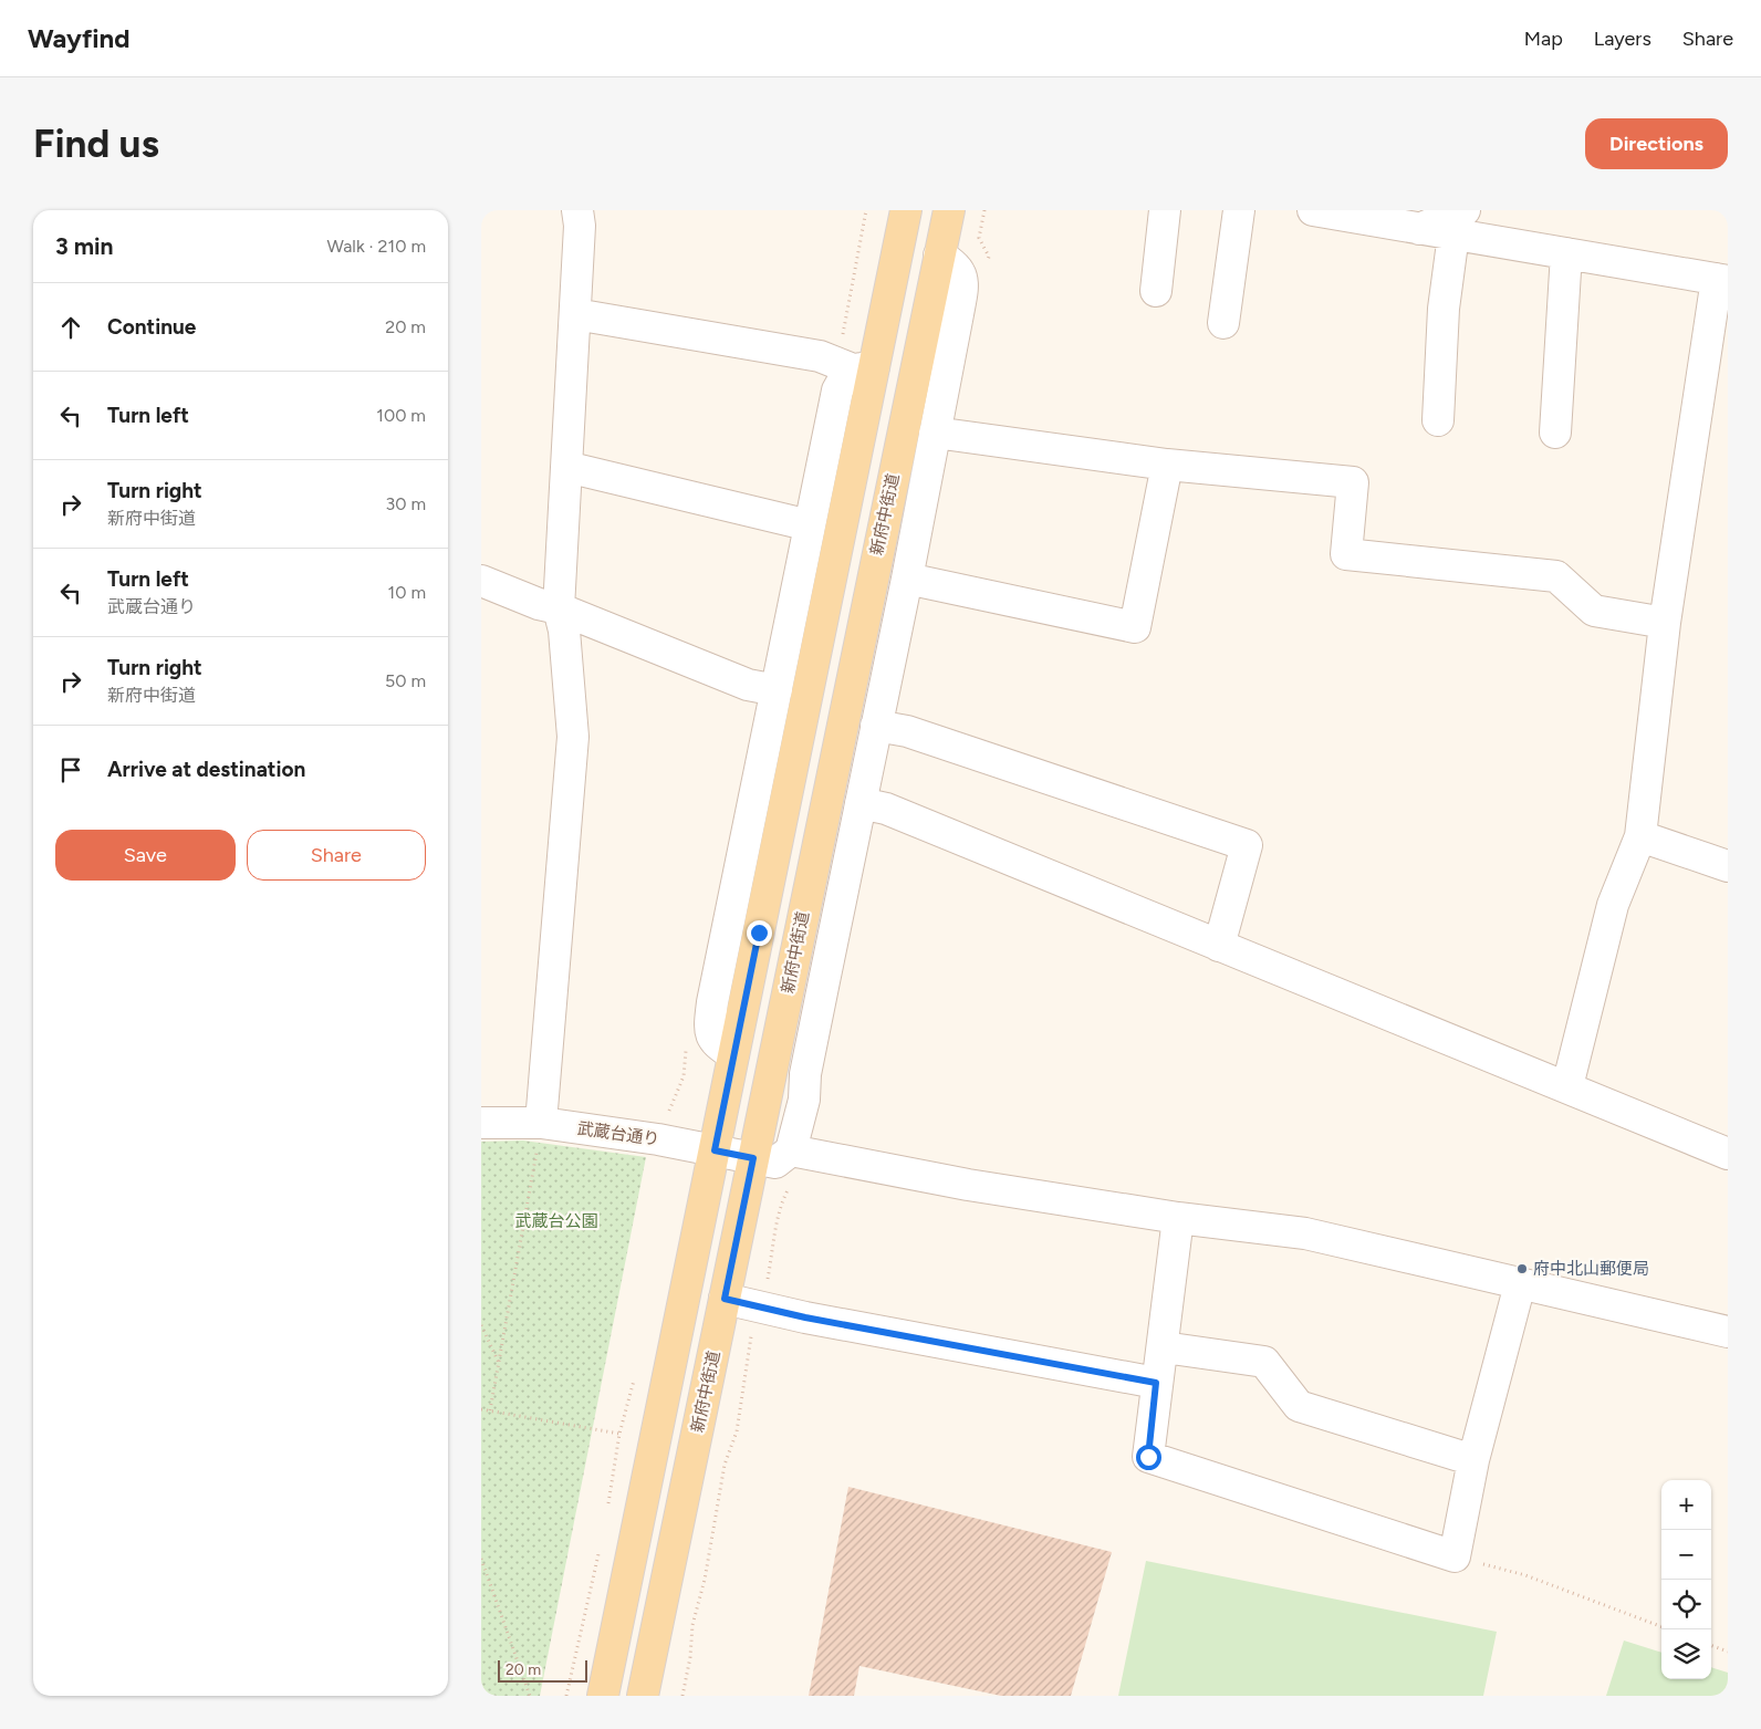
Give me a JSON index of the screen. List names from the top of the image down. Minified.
{"streets":{"main road":["新府中街道"],"street":["武蔵台通り"]},"crossings":[["新府中街道","武蔵台通り"]],"parks":["武蔵台公園"],"places":["府中北山郵便局"],"scale_bar":"20 m","page":{"header":"Wayfind","nav":["Map","Layers","Share"],"buttons":["Directions",["Save","Share"]],"title":"Find us","heading":["3 min","Walk · 210 m"],"list":[["Continue","20 m"],["Turn left","100 m"],["Turn right","新府中街道","30 m"],["Turn left","武蔵台通り","10 m"],["Turn right","新府中街道","50 m"],"Arrive at destination"],"map_buttons":["+","−"],"scale":"20 m"}}
